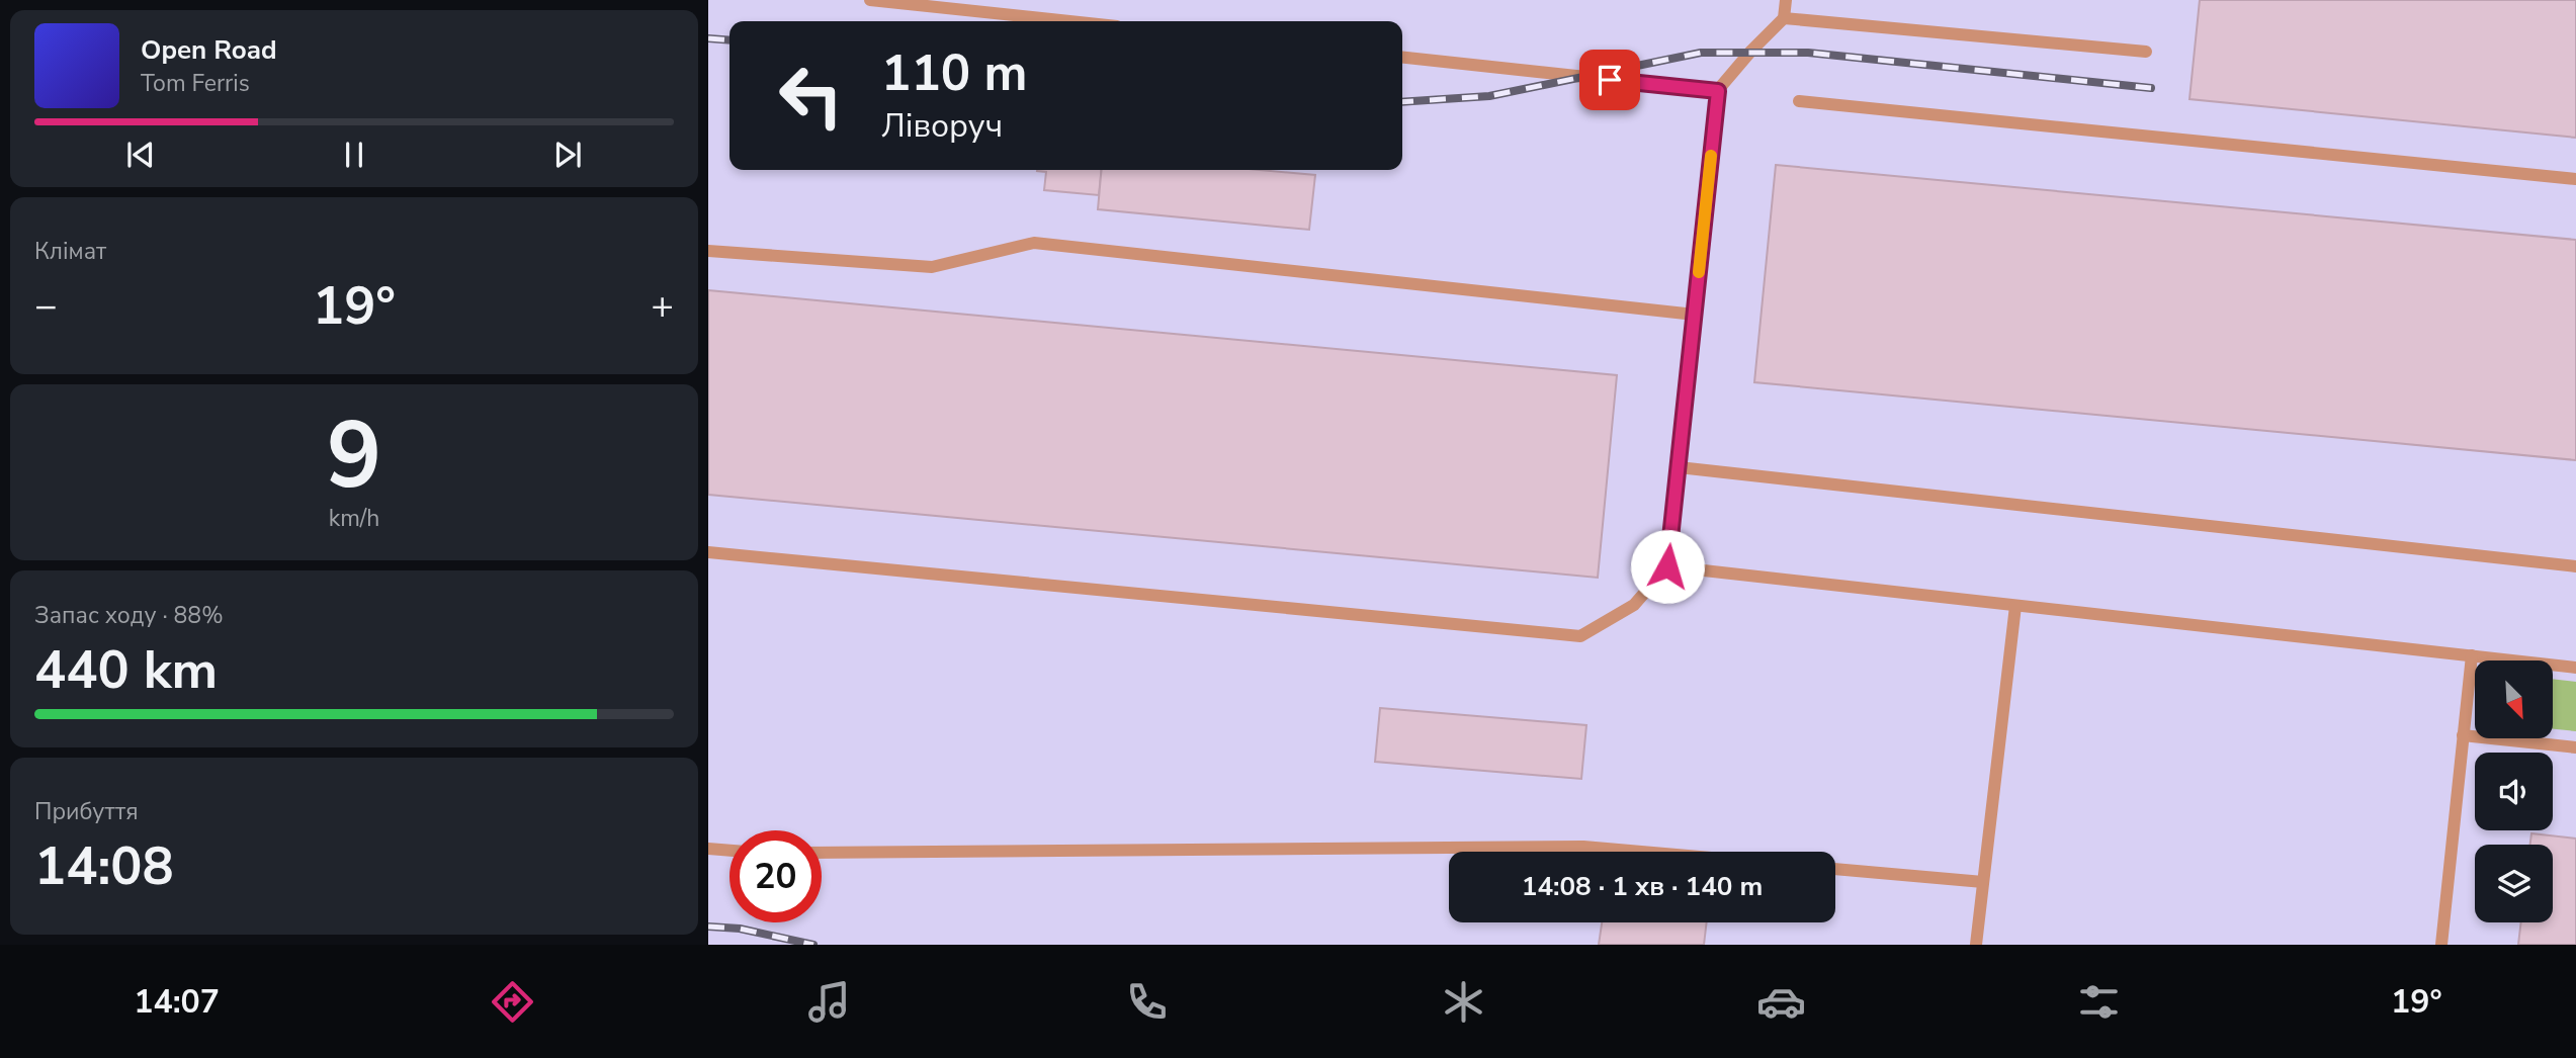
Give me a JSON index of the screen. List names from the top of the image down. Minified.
{"north":"bottom right","page":{"turn":["110 m","Ліворуч"],"song":["Open Road","Tom Ferris"],"tile":["Клімат",["9","km/h"],["Запас ходу · 88%","440 km"],["Прибуття","14:08"]],"heat":["−","19°","+"],"limit":"20","trip":"14:08 · 1 хв · 140 m","tabs":["14:07","19°"]}}
